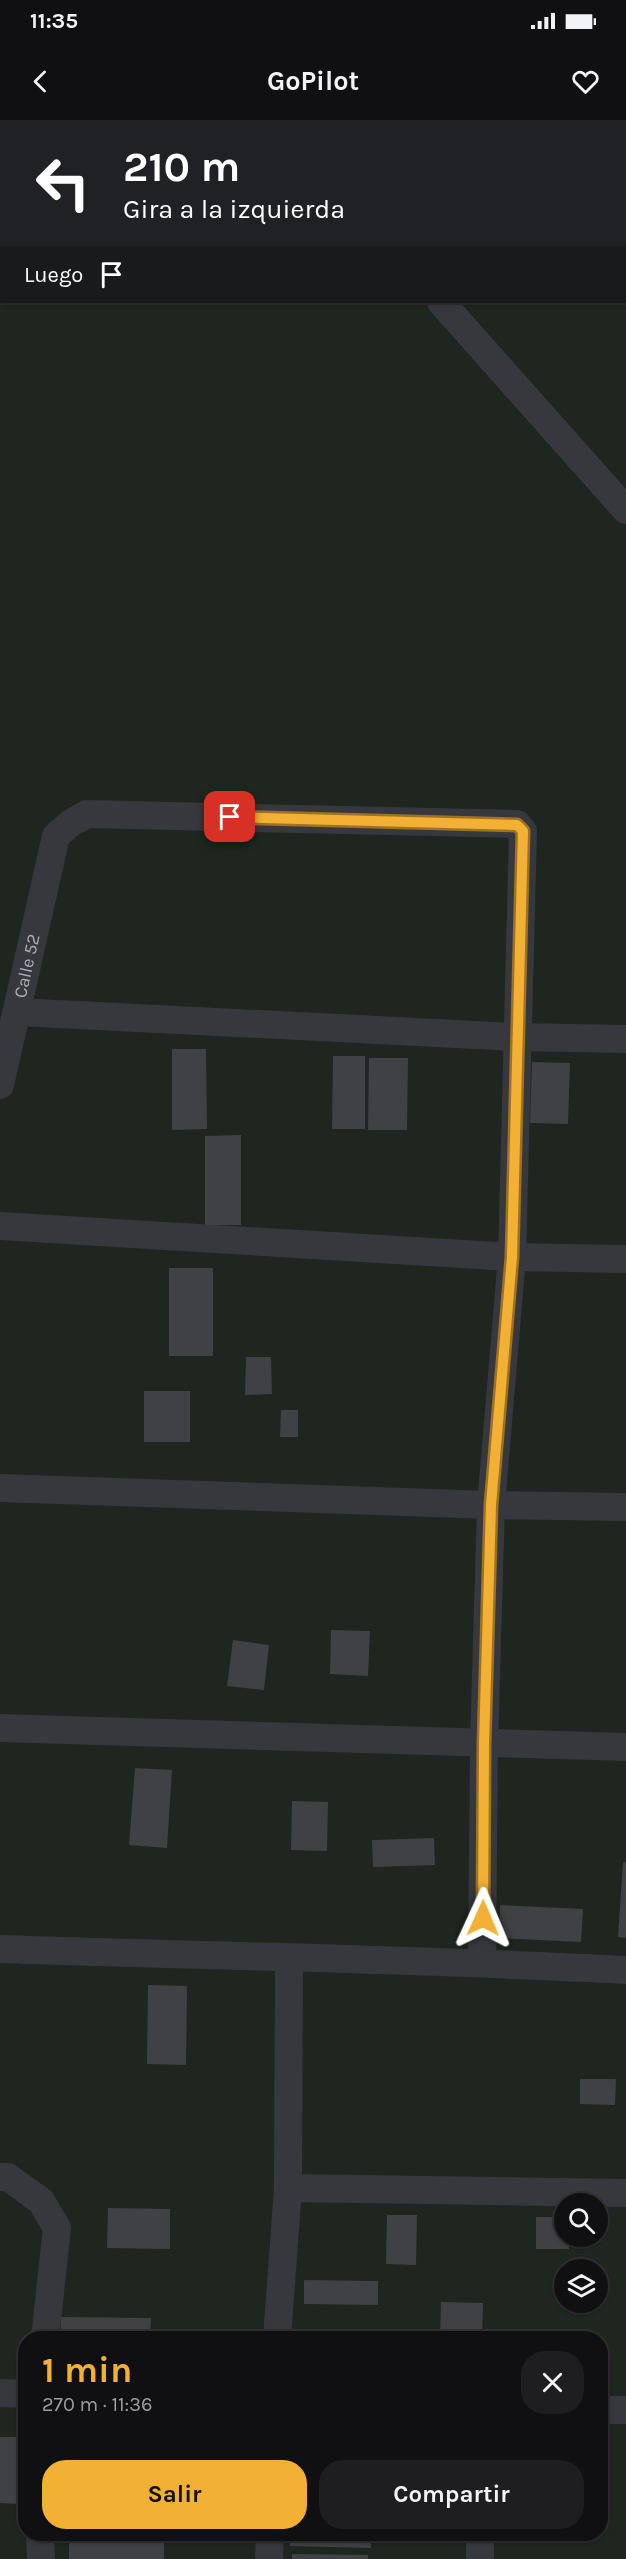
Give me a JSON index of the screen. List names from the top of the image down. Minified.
{"streets":{"street":["Calle 52"]},"page":{"status":"11:35","header":"GoPilot","turn":["210 m","Gira a la izquierda"],"then":"Luego","heading":["1 min","270 m · 11:36"],"buttons":["Salir","Compartir"]}}
